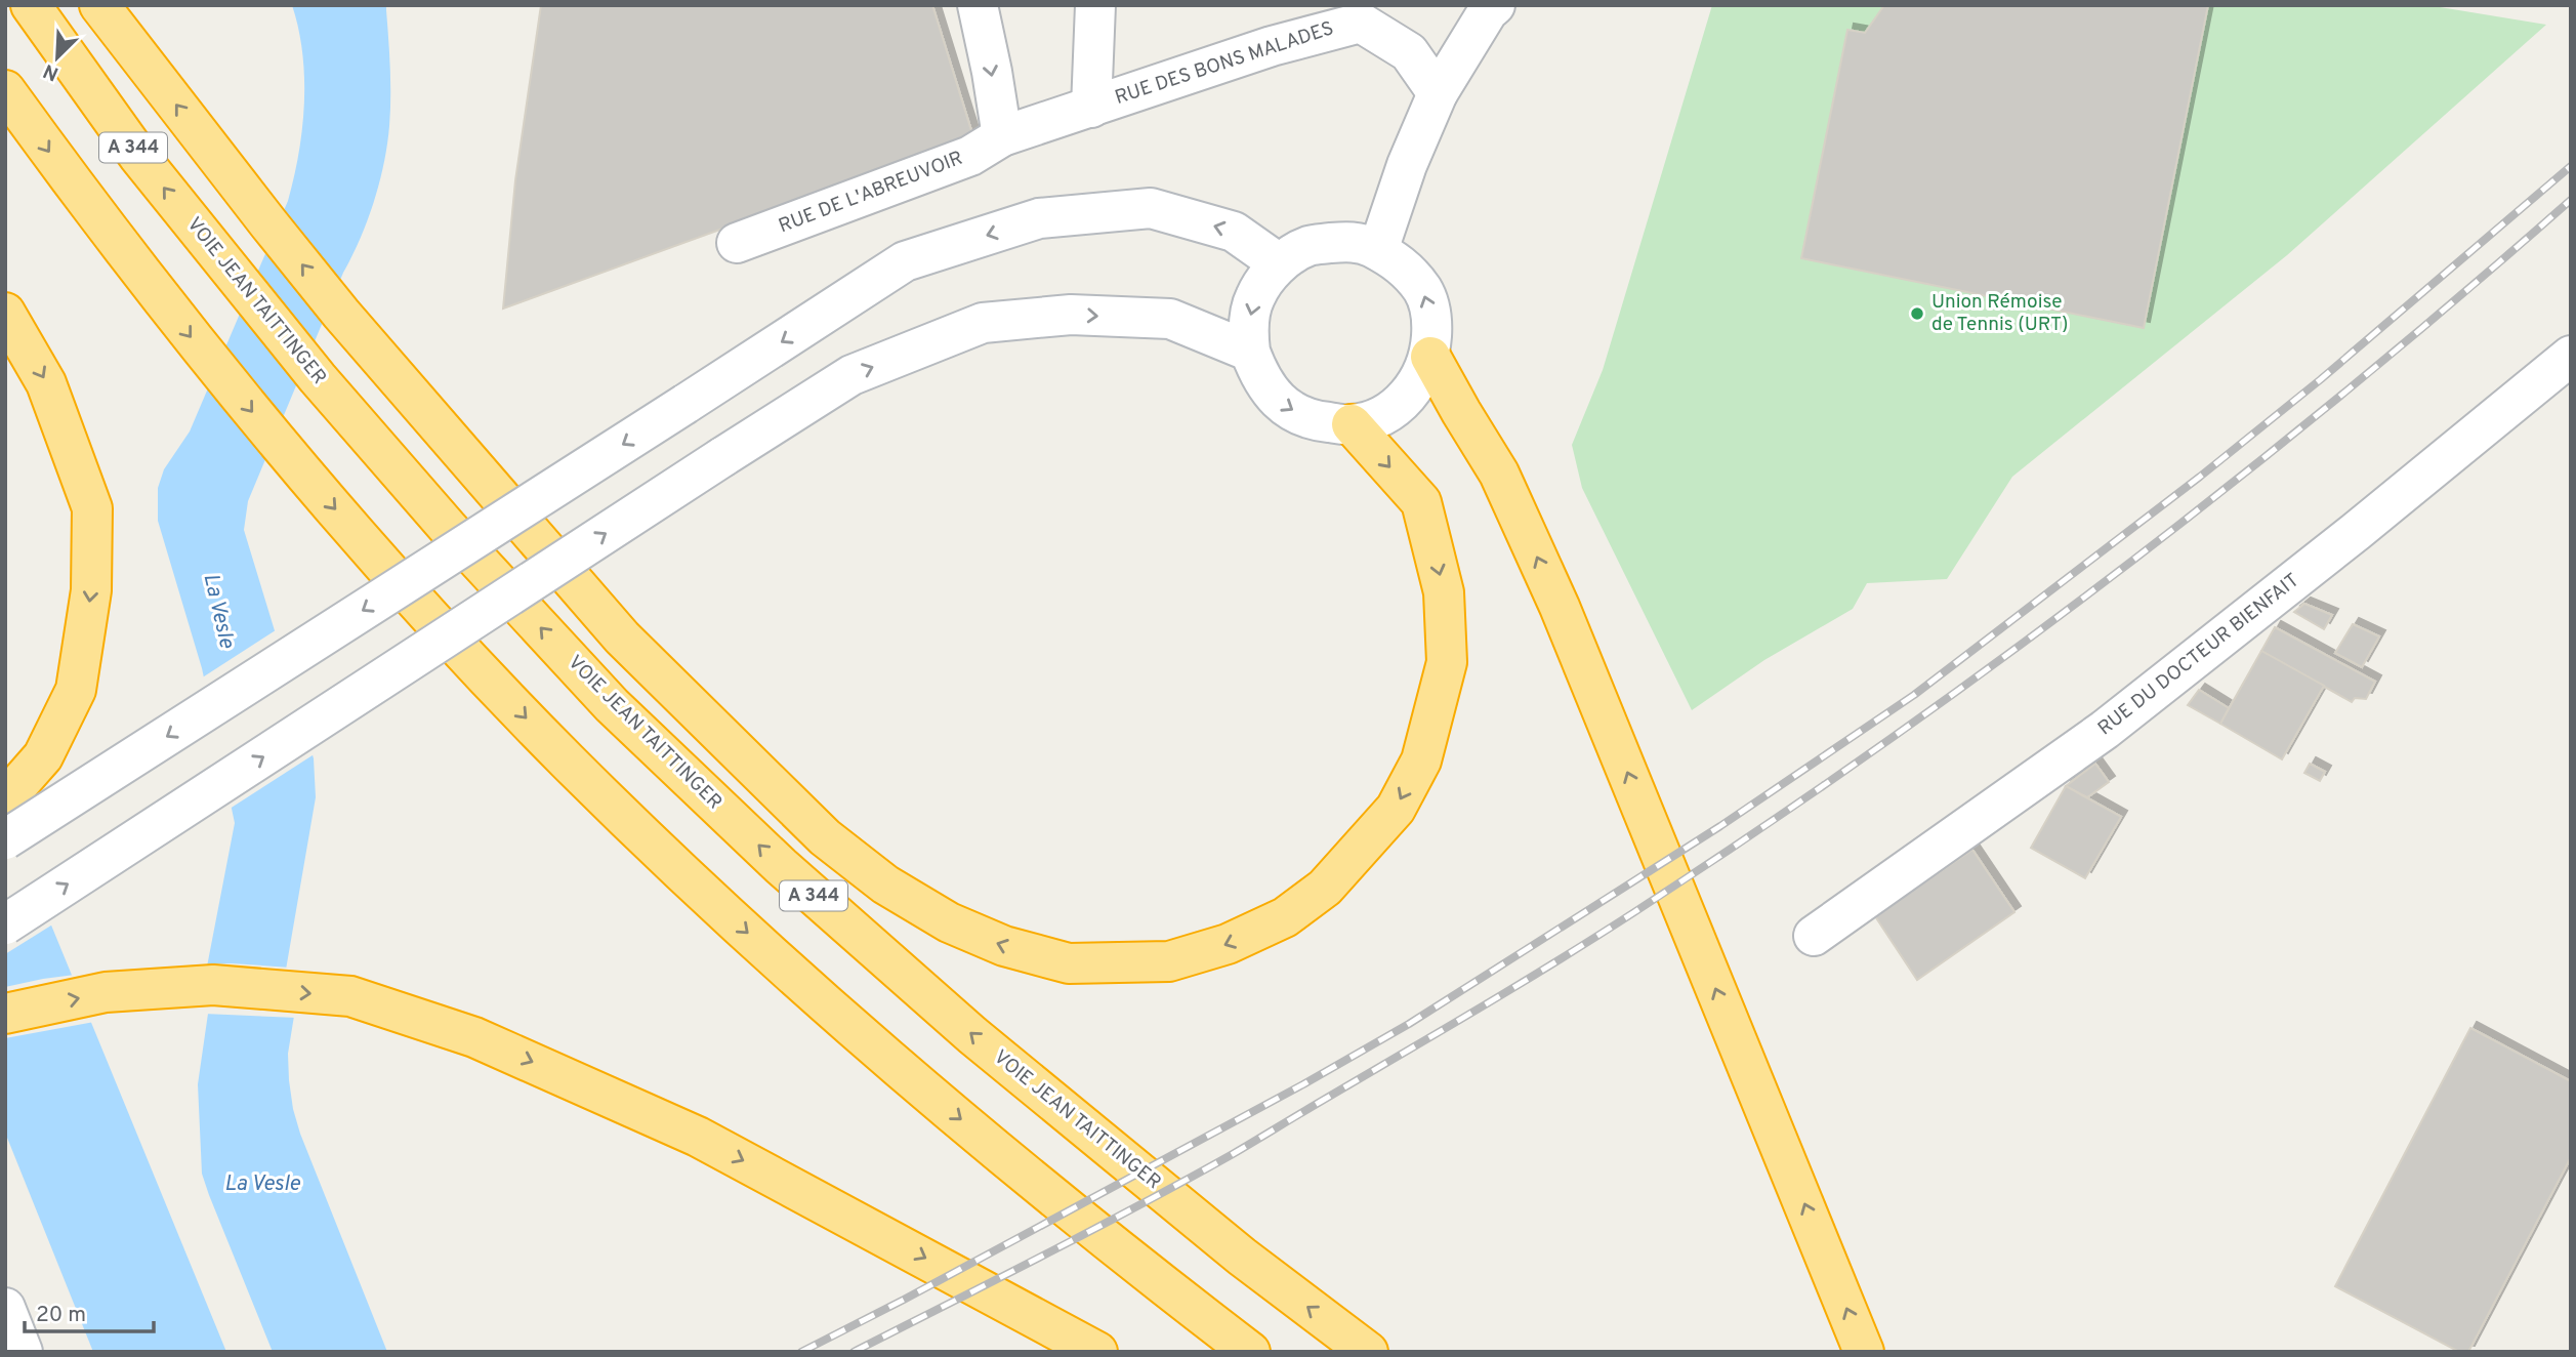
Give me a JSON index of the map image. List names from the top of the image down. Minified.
{"streets":{"highway":["A 344","VOIE JEAN TAITTINGER"],"main road":["RUE DES BONS MALADES","RUE DE L'ABREUVOIR","RUE DU DOCTEUR BIENFAIT"]},"crossings":[["RUE DES BONS MALADES","RUE DE L'ABREUVOIR"]],"water":["La Vesle"],"places":["Union Rémoise de Tennis (URT)"],"scale_bar":"20 m","north":"bottom left"}
